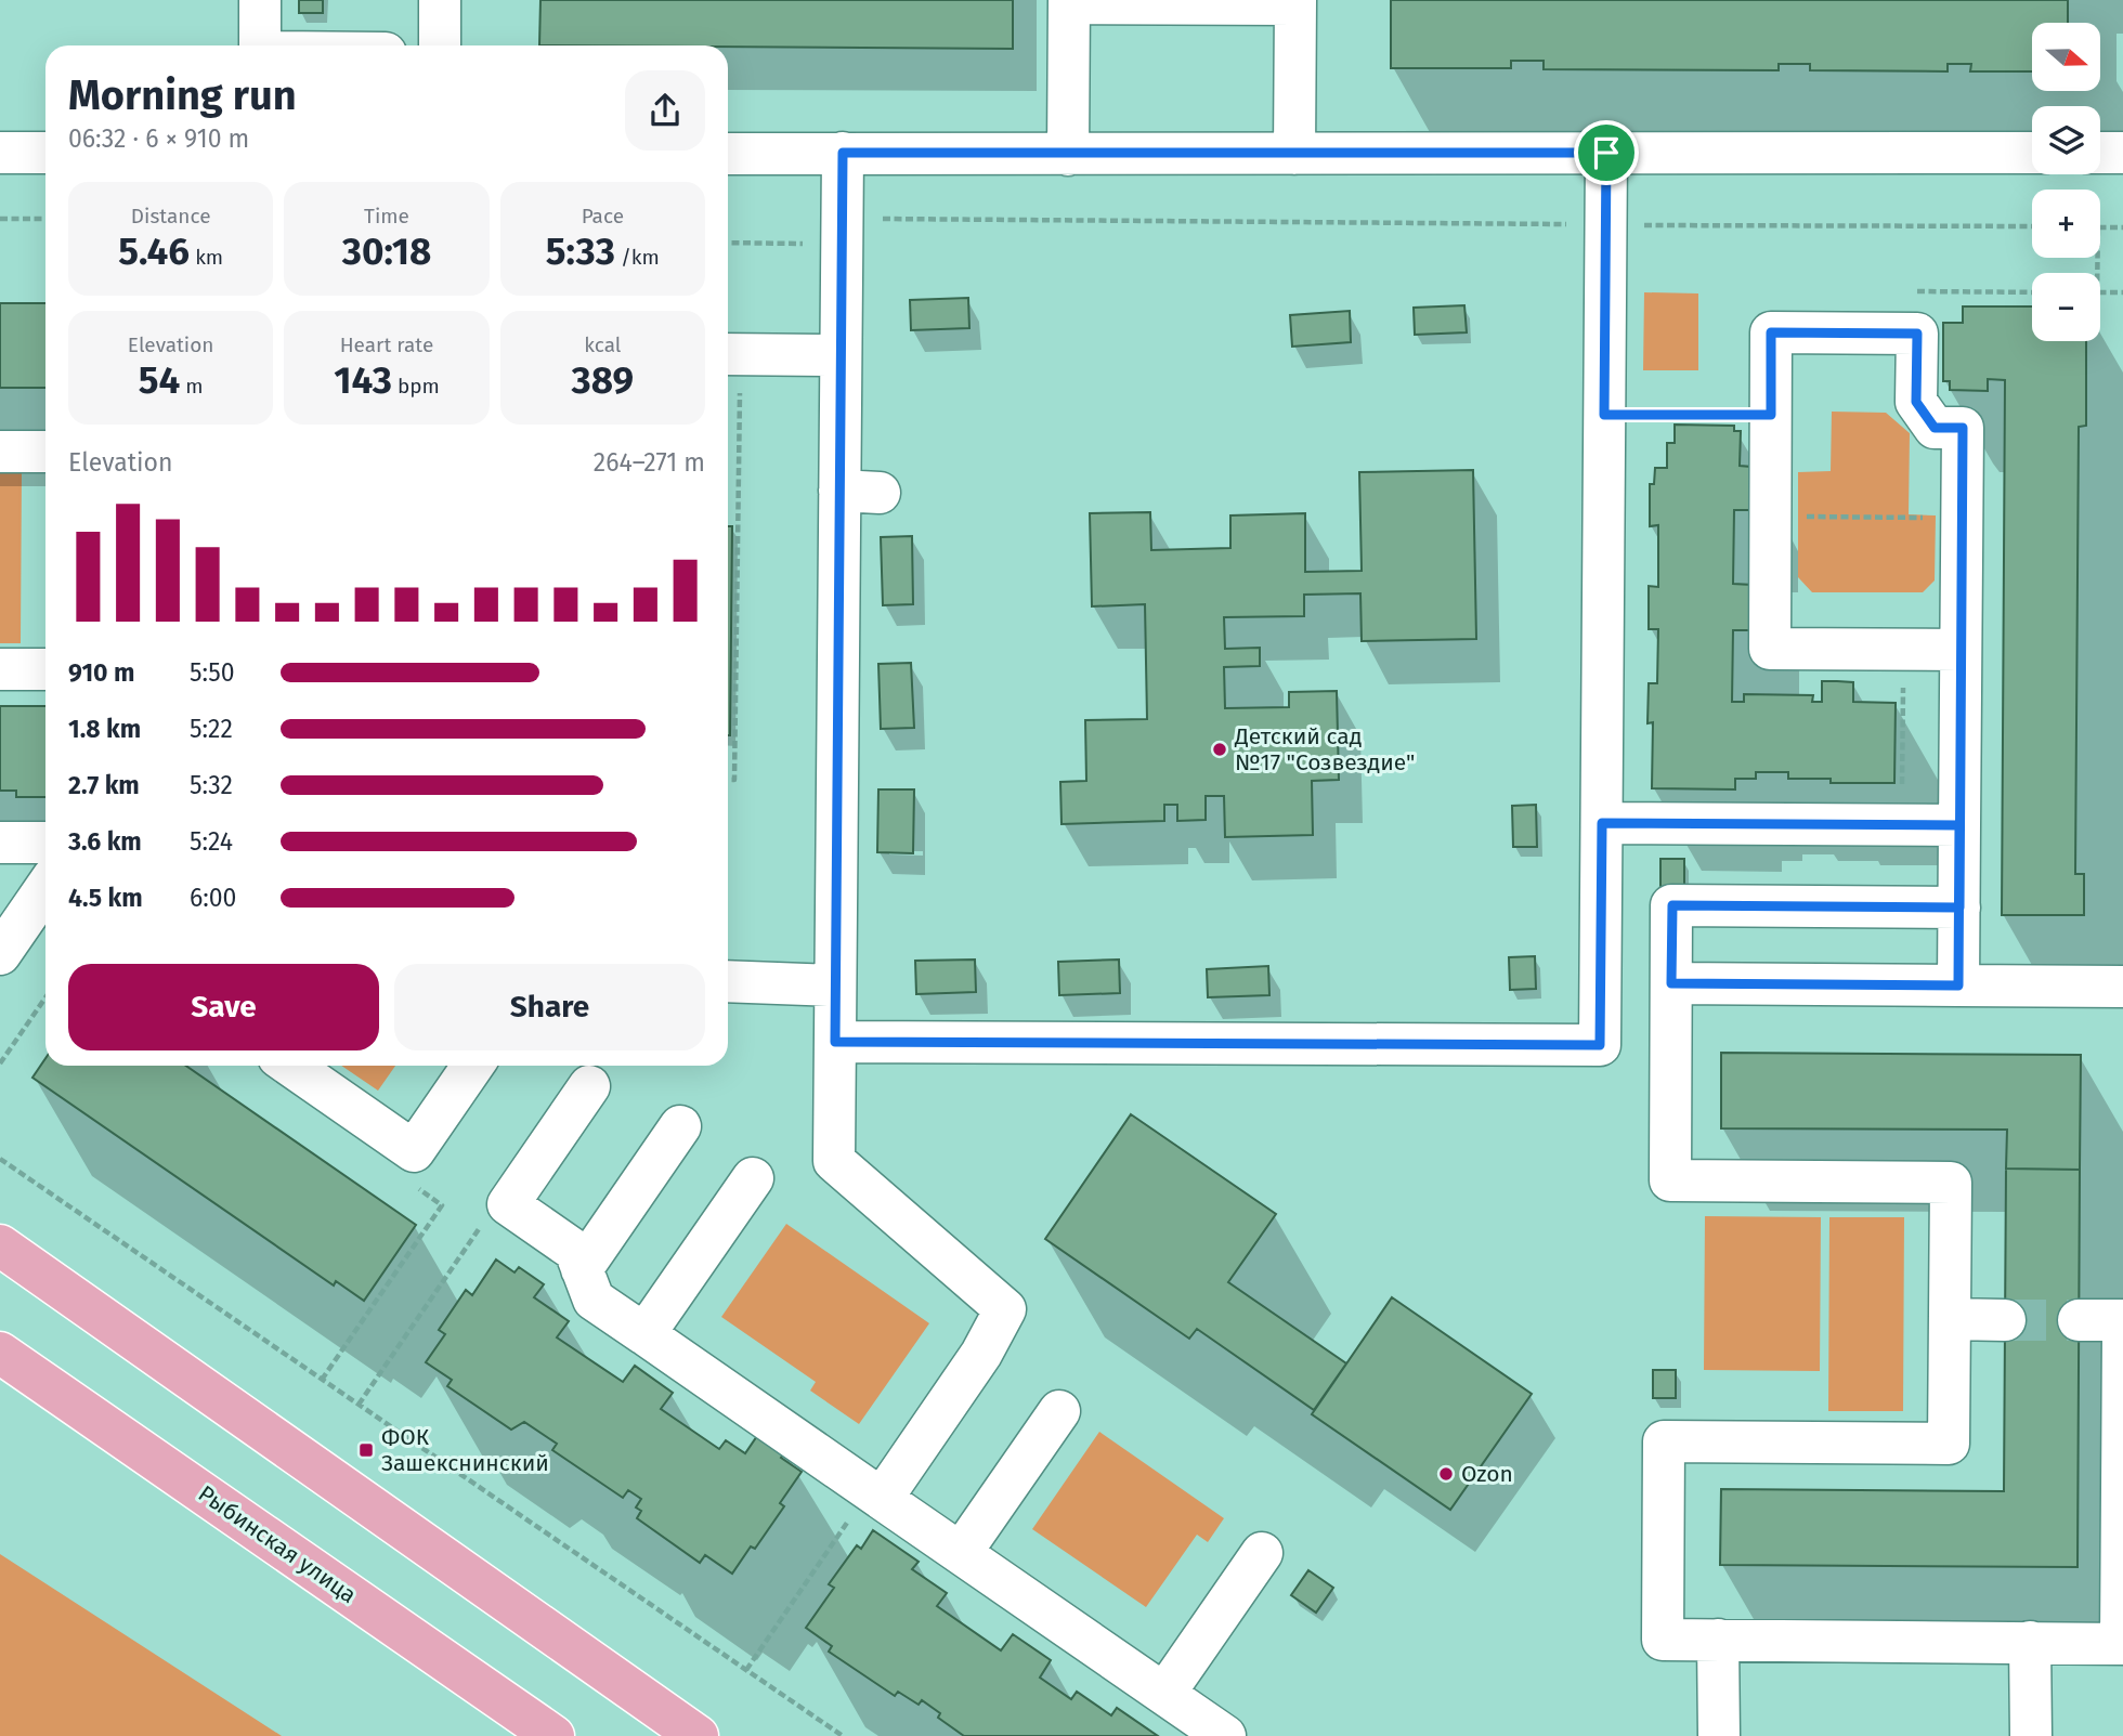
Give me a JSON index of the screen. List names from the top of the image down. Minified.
{"streets":{"main road":["Рыбинская улица"]},"places":{"other":["Детский сад №17 \"Созвездие\"","Ozon"],"transit":["ФОК Зашекснинский"]},"north":"right","page":{"map_buttons":["+","−"],"heading":["Morning run","06:32 · 6 × 910 m"],"stats":[["Distance","5.46 km"],["Time","30:18"],["Pace","5:33 /km"],["Elevation","54 m"],["Heart rate","143 bpm"],["kcal","389"]],"chart":["Elevation","264–271 m"],"list":[{"name":"910 m","note":"5:50"},{"name":"1.8 km","note":"5:22"},{"name":"2.7 km","note":"5:32"},{"name":"3.6 km","note":"5:24"},{"name":"4.5 km","note":"6:00"}],"buttons":["Save","Share"]}}
